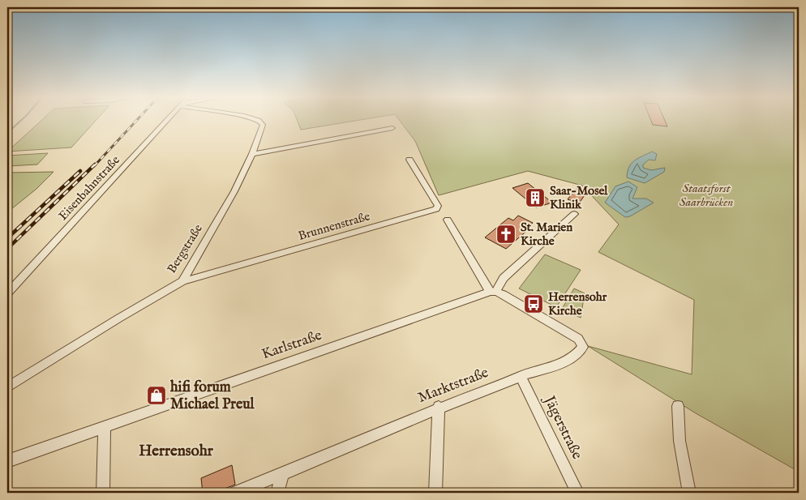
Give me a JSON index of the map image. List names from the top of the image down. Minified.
{"streets":{"street":["Eisenbahnstraße","Brunnenstraße","Bergstraße","Karlstraße","Marktstraße","Jägerstraße"]},"crossings":[["Brunnenstraße","Bergstraße"],["Karlstraße","Marktstraße"],["Marktstraße","Jägerstraße"]],"districts":["Herrensohr"],"parks":["Staatsforst Saarbrücken"],"places":{"building":["Saar-Mosel Klinik"],"church":["St. Marien Kirche"],"bus stop":["Herrensohr Kirche"],"shop":["hifi forum Michael Preul"]}}
